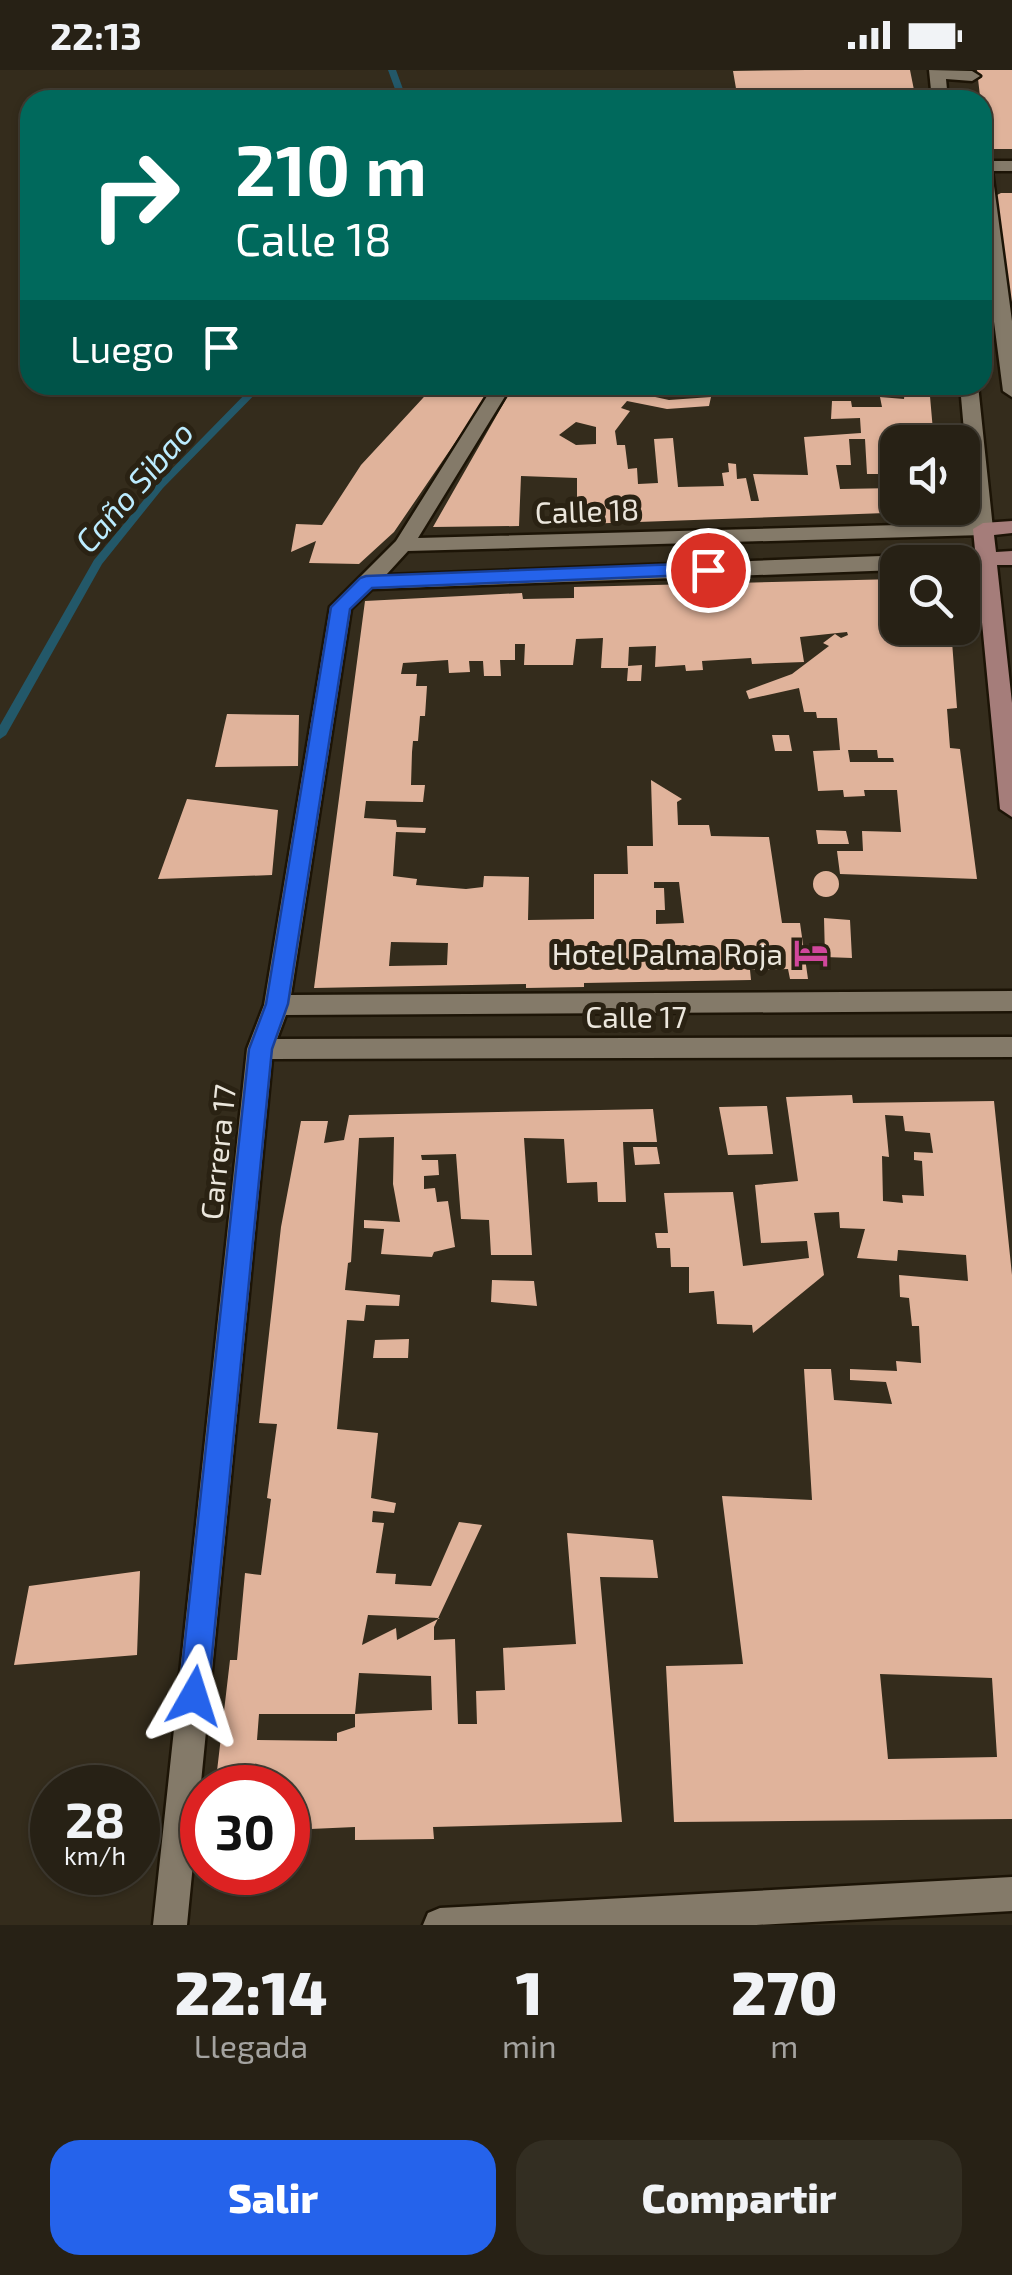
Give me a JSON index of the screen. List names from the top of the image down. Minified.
{"streets":{"street":["Calle 18","Calle 17","Carrera 17"]},"crossings":[["Calle 18","Carrera 17"],["Calle 17","Carrera 17"]],"water":["Caño Sibao"],"places":{"hotel":["Hotel Palma Roja"]},"page":{"status":"22:13","turn":["210 m","Calle 18"],"then":"Luego","speed":"28 km/h","limit":"30","eta":["22:14","Llegada","1","min","270","m"],"buttons":["Salir","Compartir"]}}
